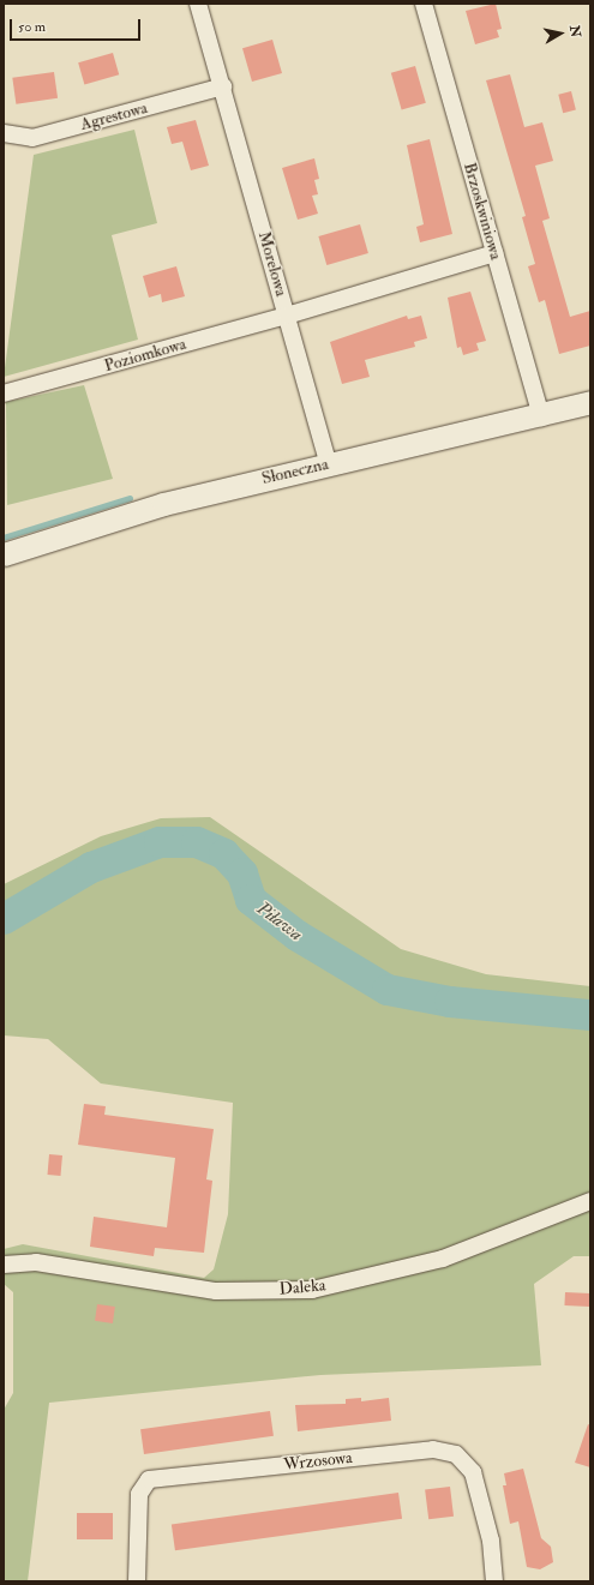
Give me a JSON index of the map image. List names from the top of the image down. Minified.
{"streets":{"street":["Agrestowa","Brzoskwiniowa","Morelowa","Poziomkowa","Słoneczna","Daleka","Wrzosowa"]},"crossings":[["Agrestowa","Morelowa"],["Brzoskwiniowa","Morelowa"],["Brzoskwiniowa","Słoneczna"],["Morelowa","Poziomkowa"]],"water":["Piława"],"scale_bar":"50 m","north":"right"}
